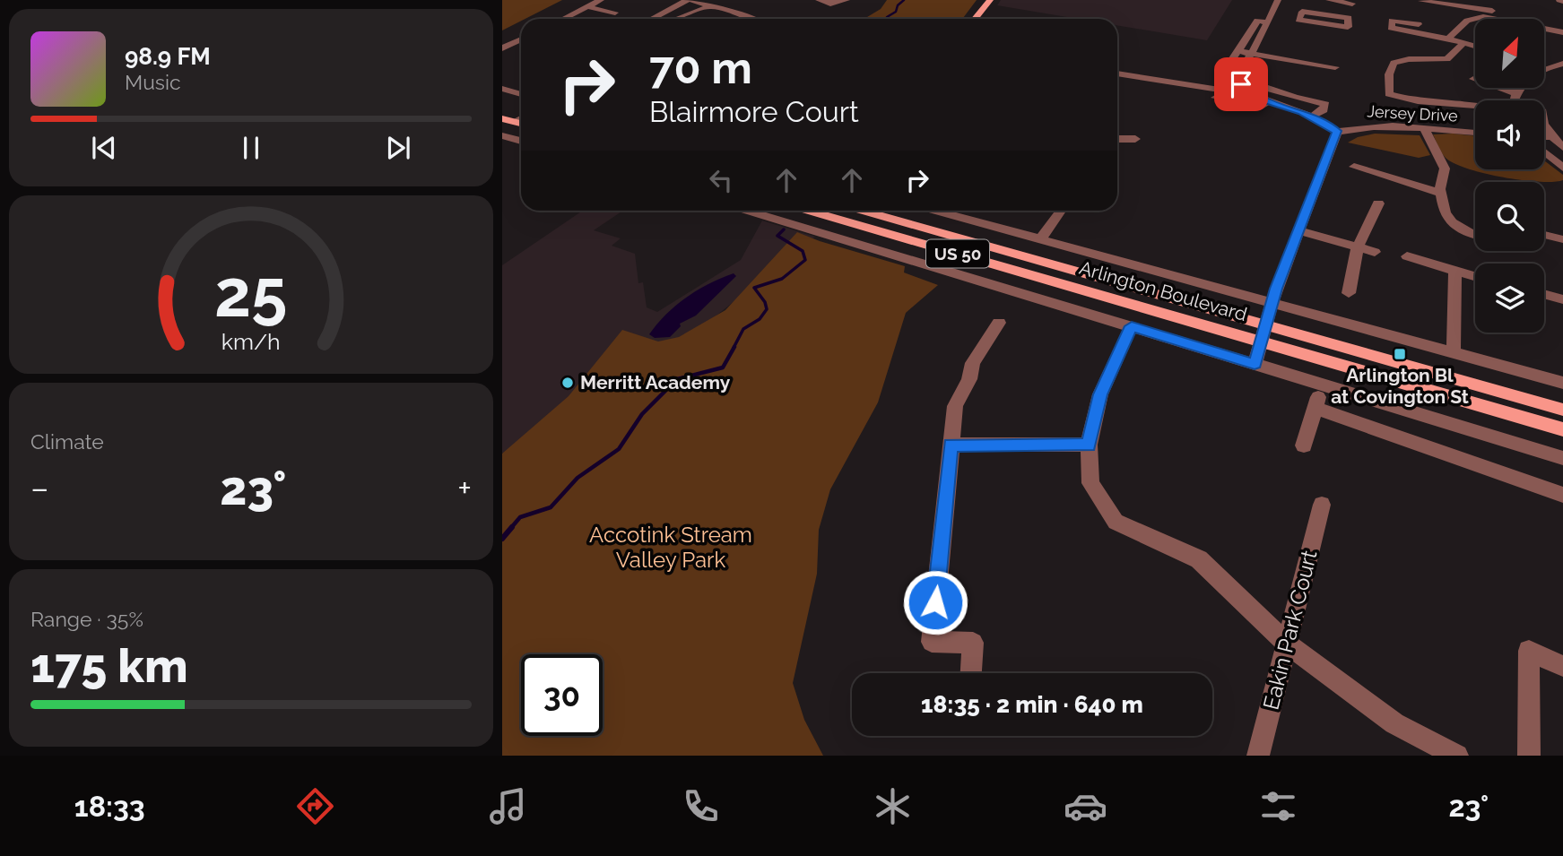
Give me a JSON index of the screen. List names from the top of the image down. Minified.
{"streets":{"main road":["US 50","Arlington Boulevard"],"street":["Jersey Drive","Eakin Park Court"]},"parks":["Accotink Stream Valley Park"],"places":{"transit":["Arlington Bl at Covington St"],"other":["Merritt Academy"]},"north":"top right","page":{"turn":["70 m","Blairmore Court"],"song":["98.9 FM","Music"],"tile":["Climate",["Range · 35%","175 km"]],"heat":["−","23°","+"],"limit":"30","trip":"18:35 · 2 min · 640 m","tabs":["18:33","23°"],"gauge":["25","km/h"]}}
